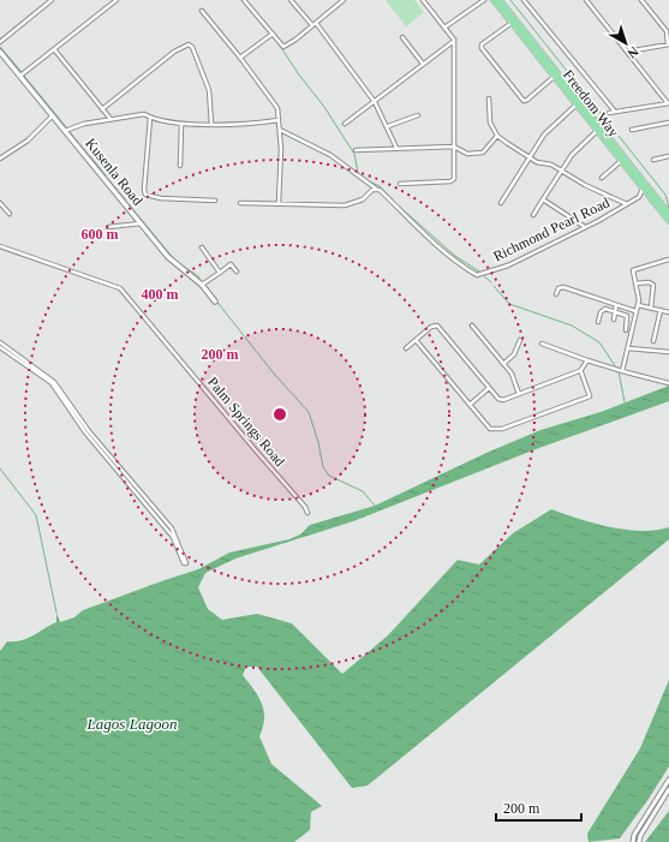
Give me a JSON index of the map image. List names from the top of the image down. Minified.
{"streets":{"main road":["Freedom Way","Kusenla Road"],"street":["Richmond Pearl Road","Palm Springs Road"]},"crossings":[["Freedom Way","Richmond Pearl Road"]],"water":["Lagos Lagoon"],"scale_bar":"200 m","north":"bottom right","rings":["600 m","400 m","200 m"]}
